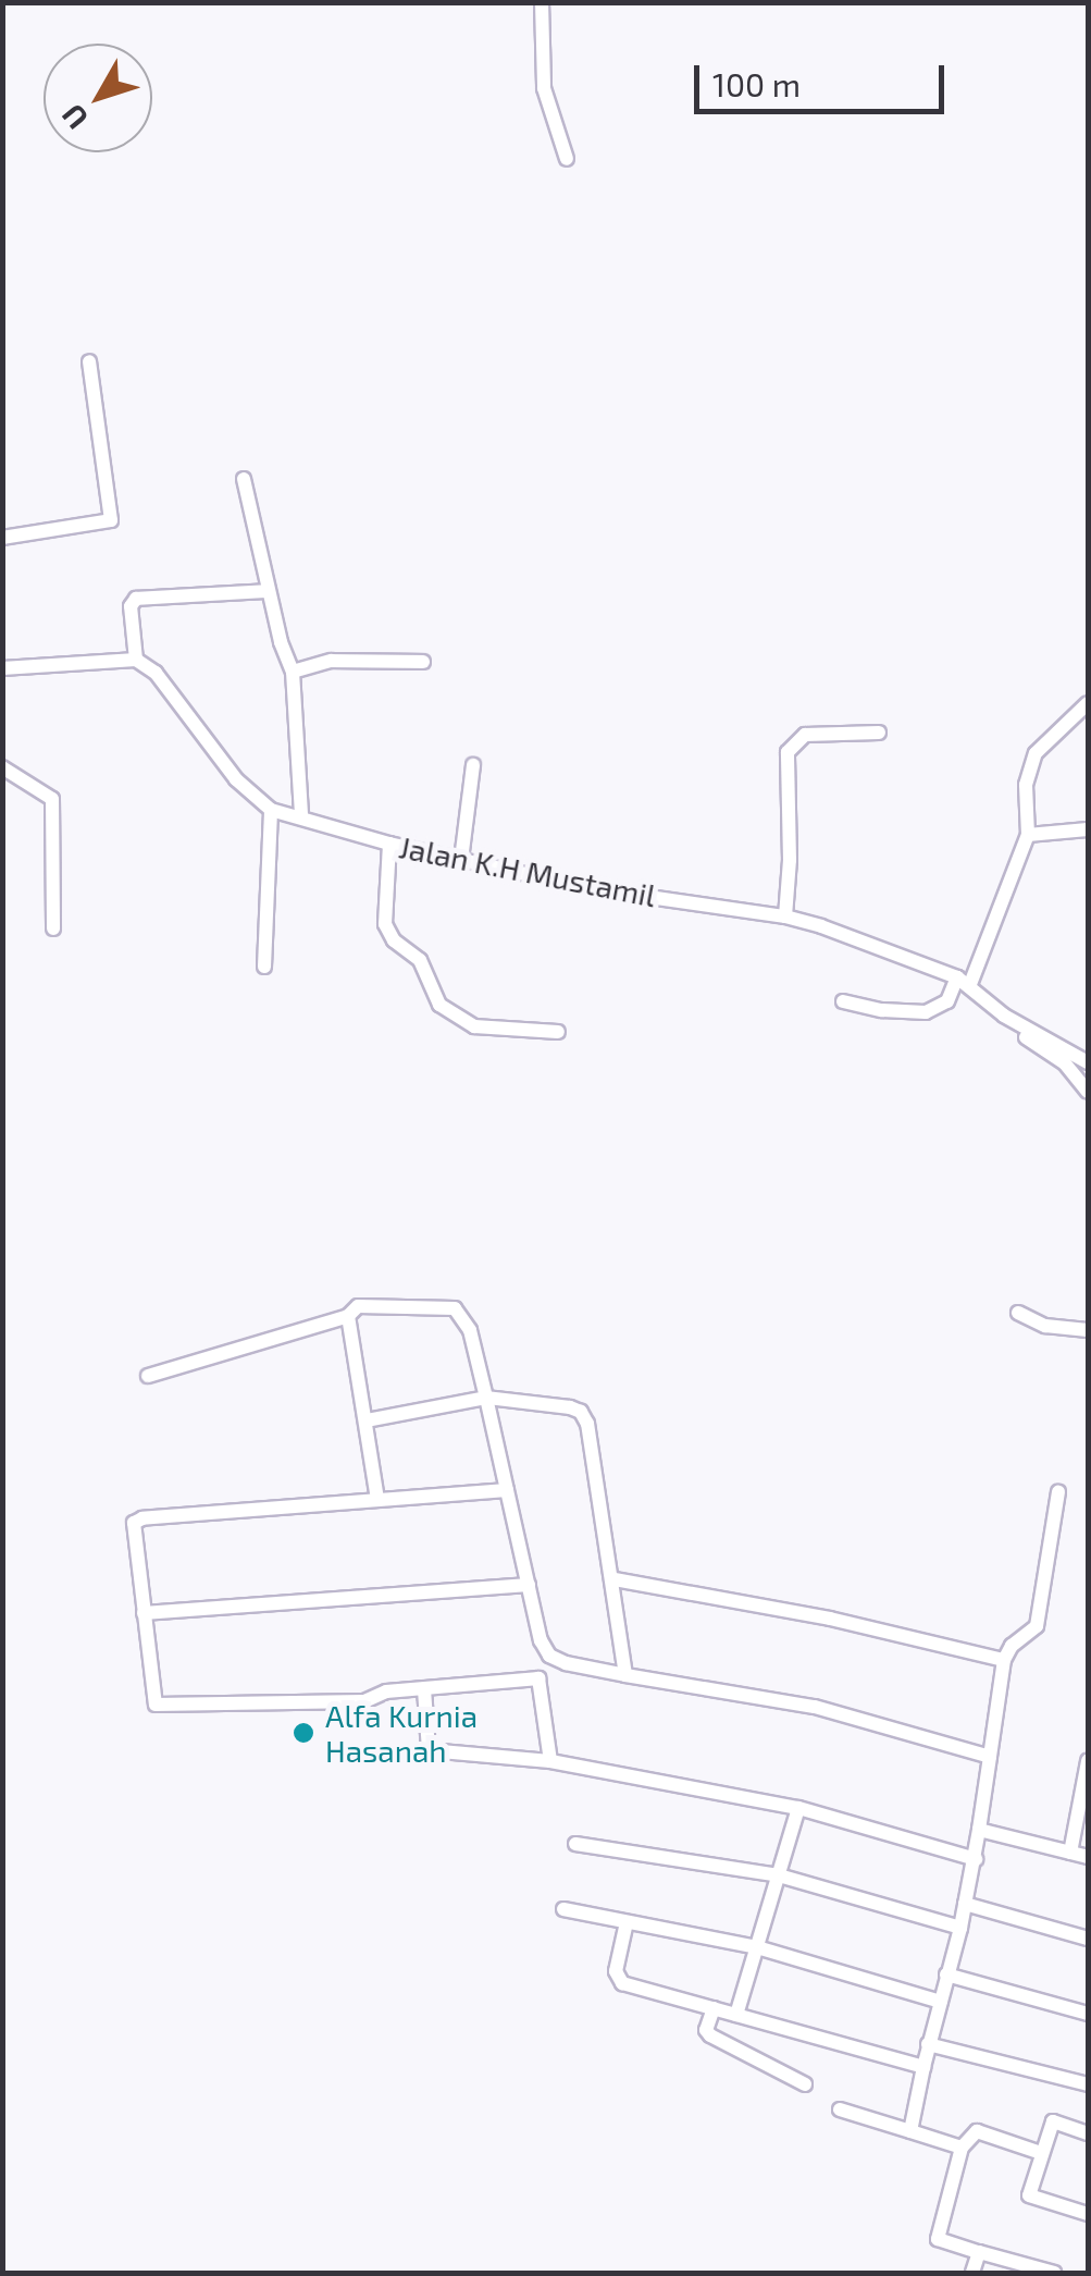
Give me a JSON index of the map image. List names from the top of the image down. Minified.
{"streets":{"street":["Jalan K.H Mustamil"]},"places":["Alfa Kurnia Hasanah"],"scale_bar":"100 m","north":"bottom left"}
